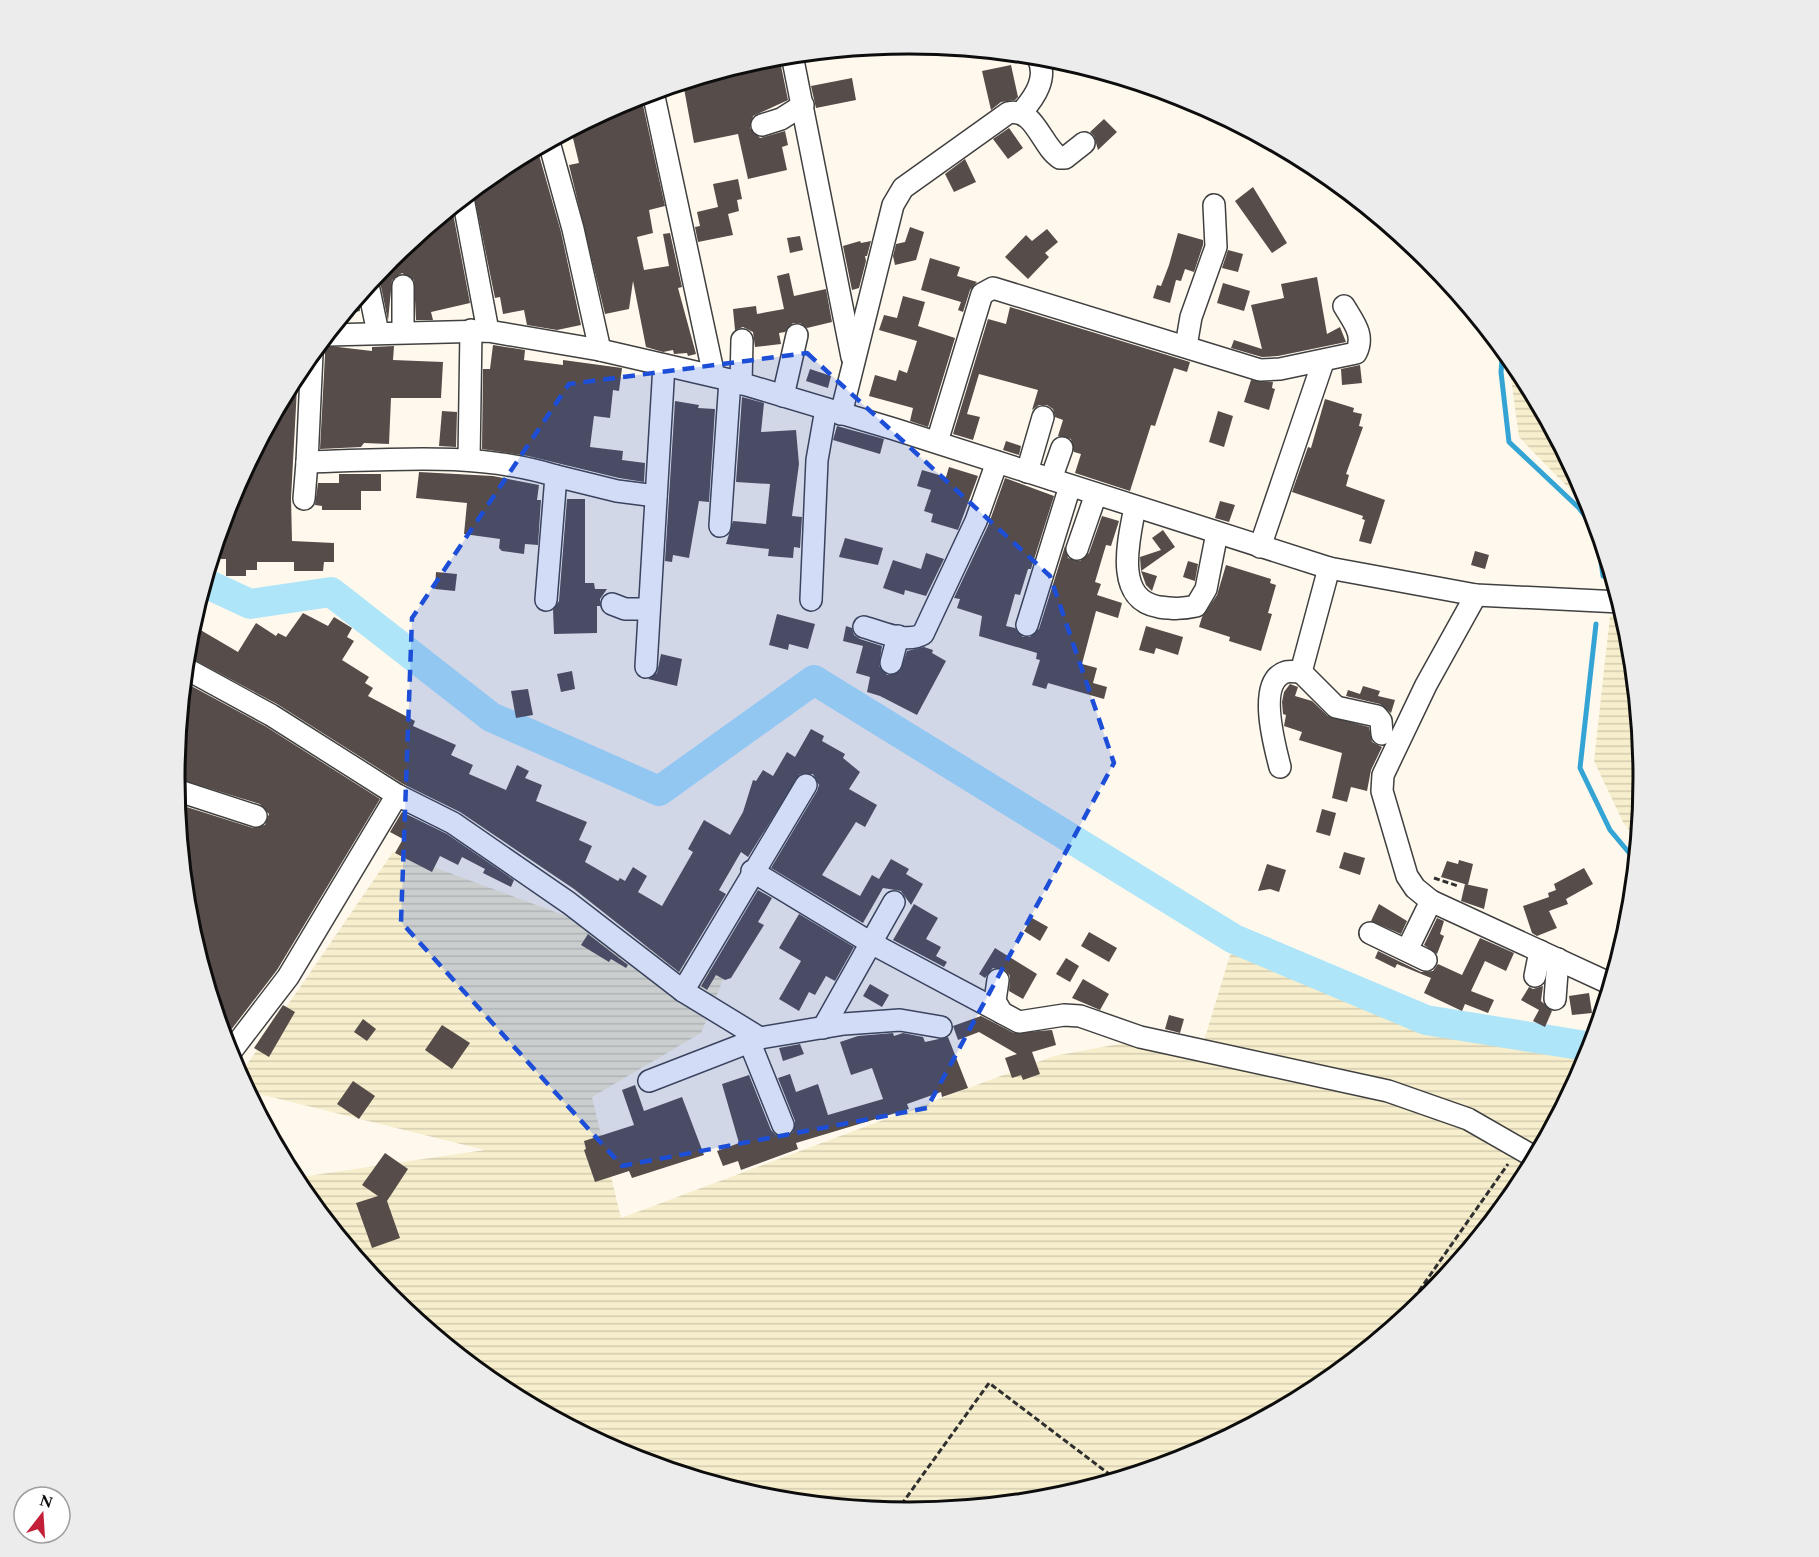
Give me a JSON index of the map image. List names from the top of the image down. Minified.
{"north":"top"}
